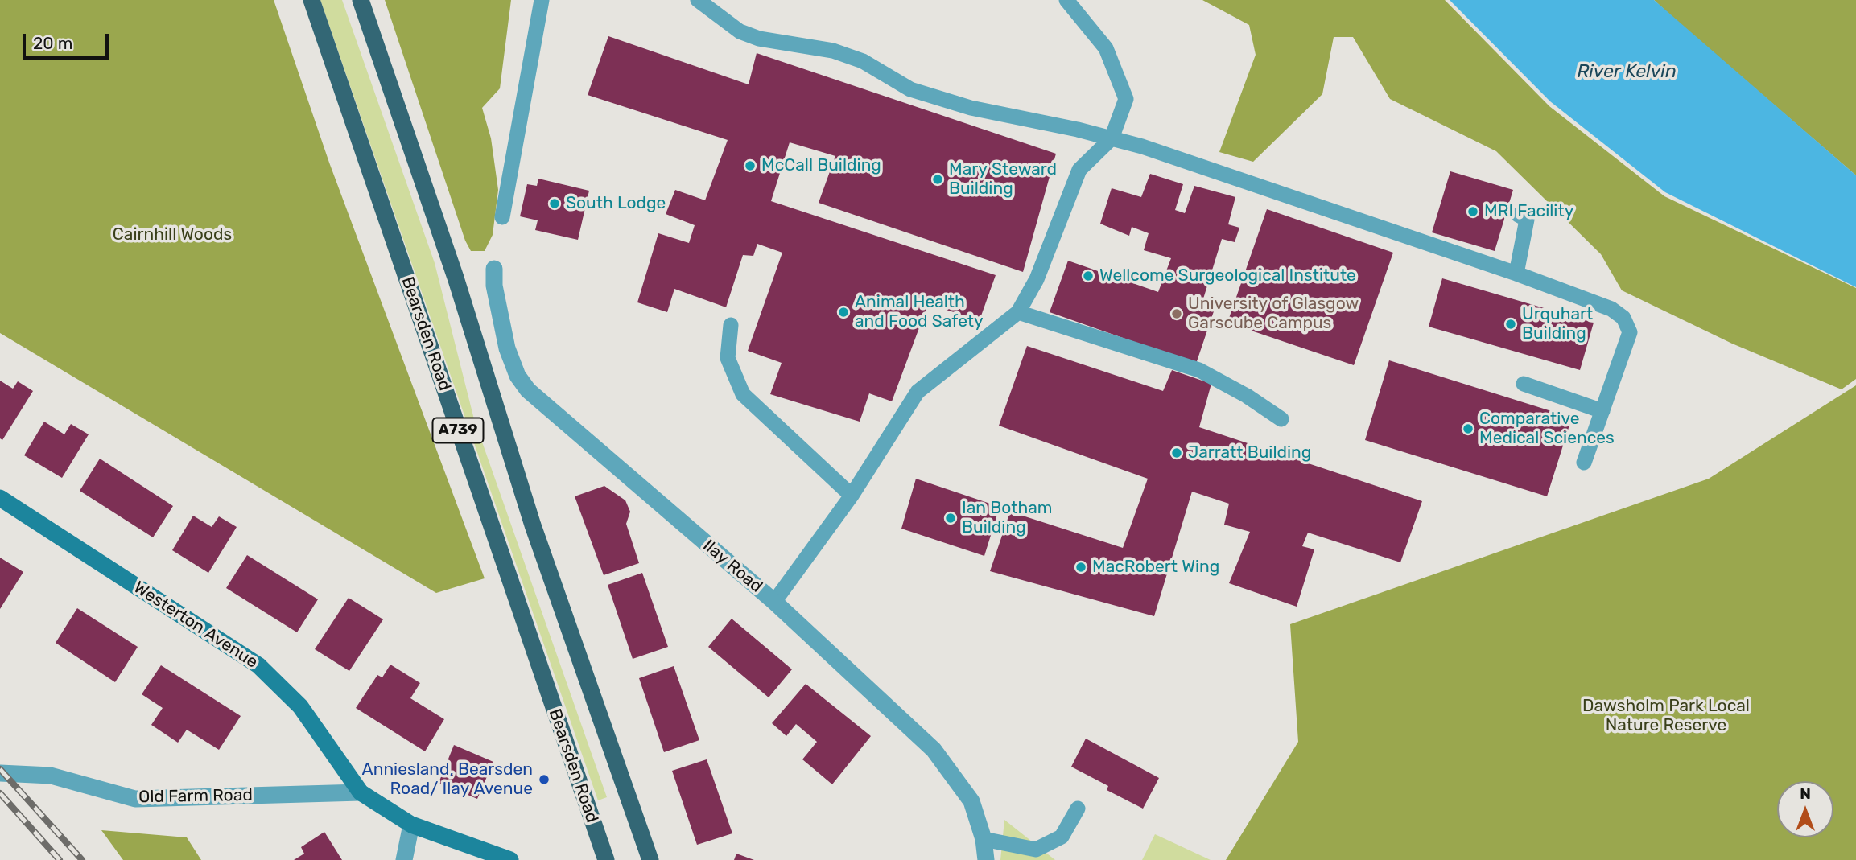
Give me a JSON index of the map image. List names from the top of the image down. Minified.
{"streets":{"main road":["Bearsden Road","A739"],"street":["Ilay Road","Westerton Avenue","Old Farm Road"]},"crossings":[["Westerton Avenue","Old Farm Road"]],"water":["River Kelvin"],"parks":["Cairnhill Woods","Dawsholm Park Local Nature Reserve"],"places":["McCall Building","Mary Steward Building","South Lodge","MRI Facility","Wellcome Surgeological Institute","Animal Health and Food Safety","University of Glasgow Garscube Campus","Urquhart Building","Comparative Medical Sciences","Jarratt Building","Ian Botham Building","MacRobert Wing","Anniesland, Bearsden Road/ Ilay Avenue"],"scale_bar":"20 m","north":"top"}
